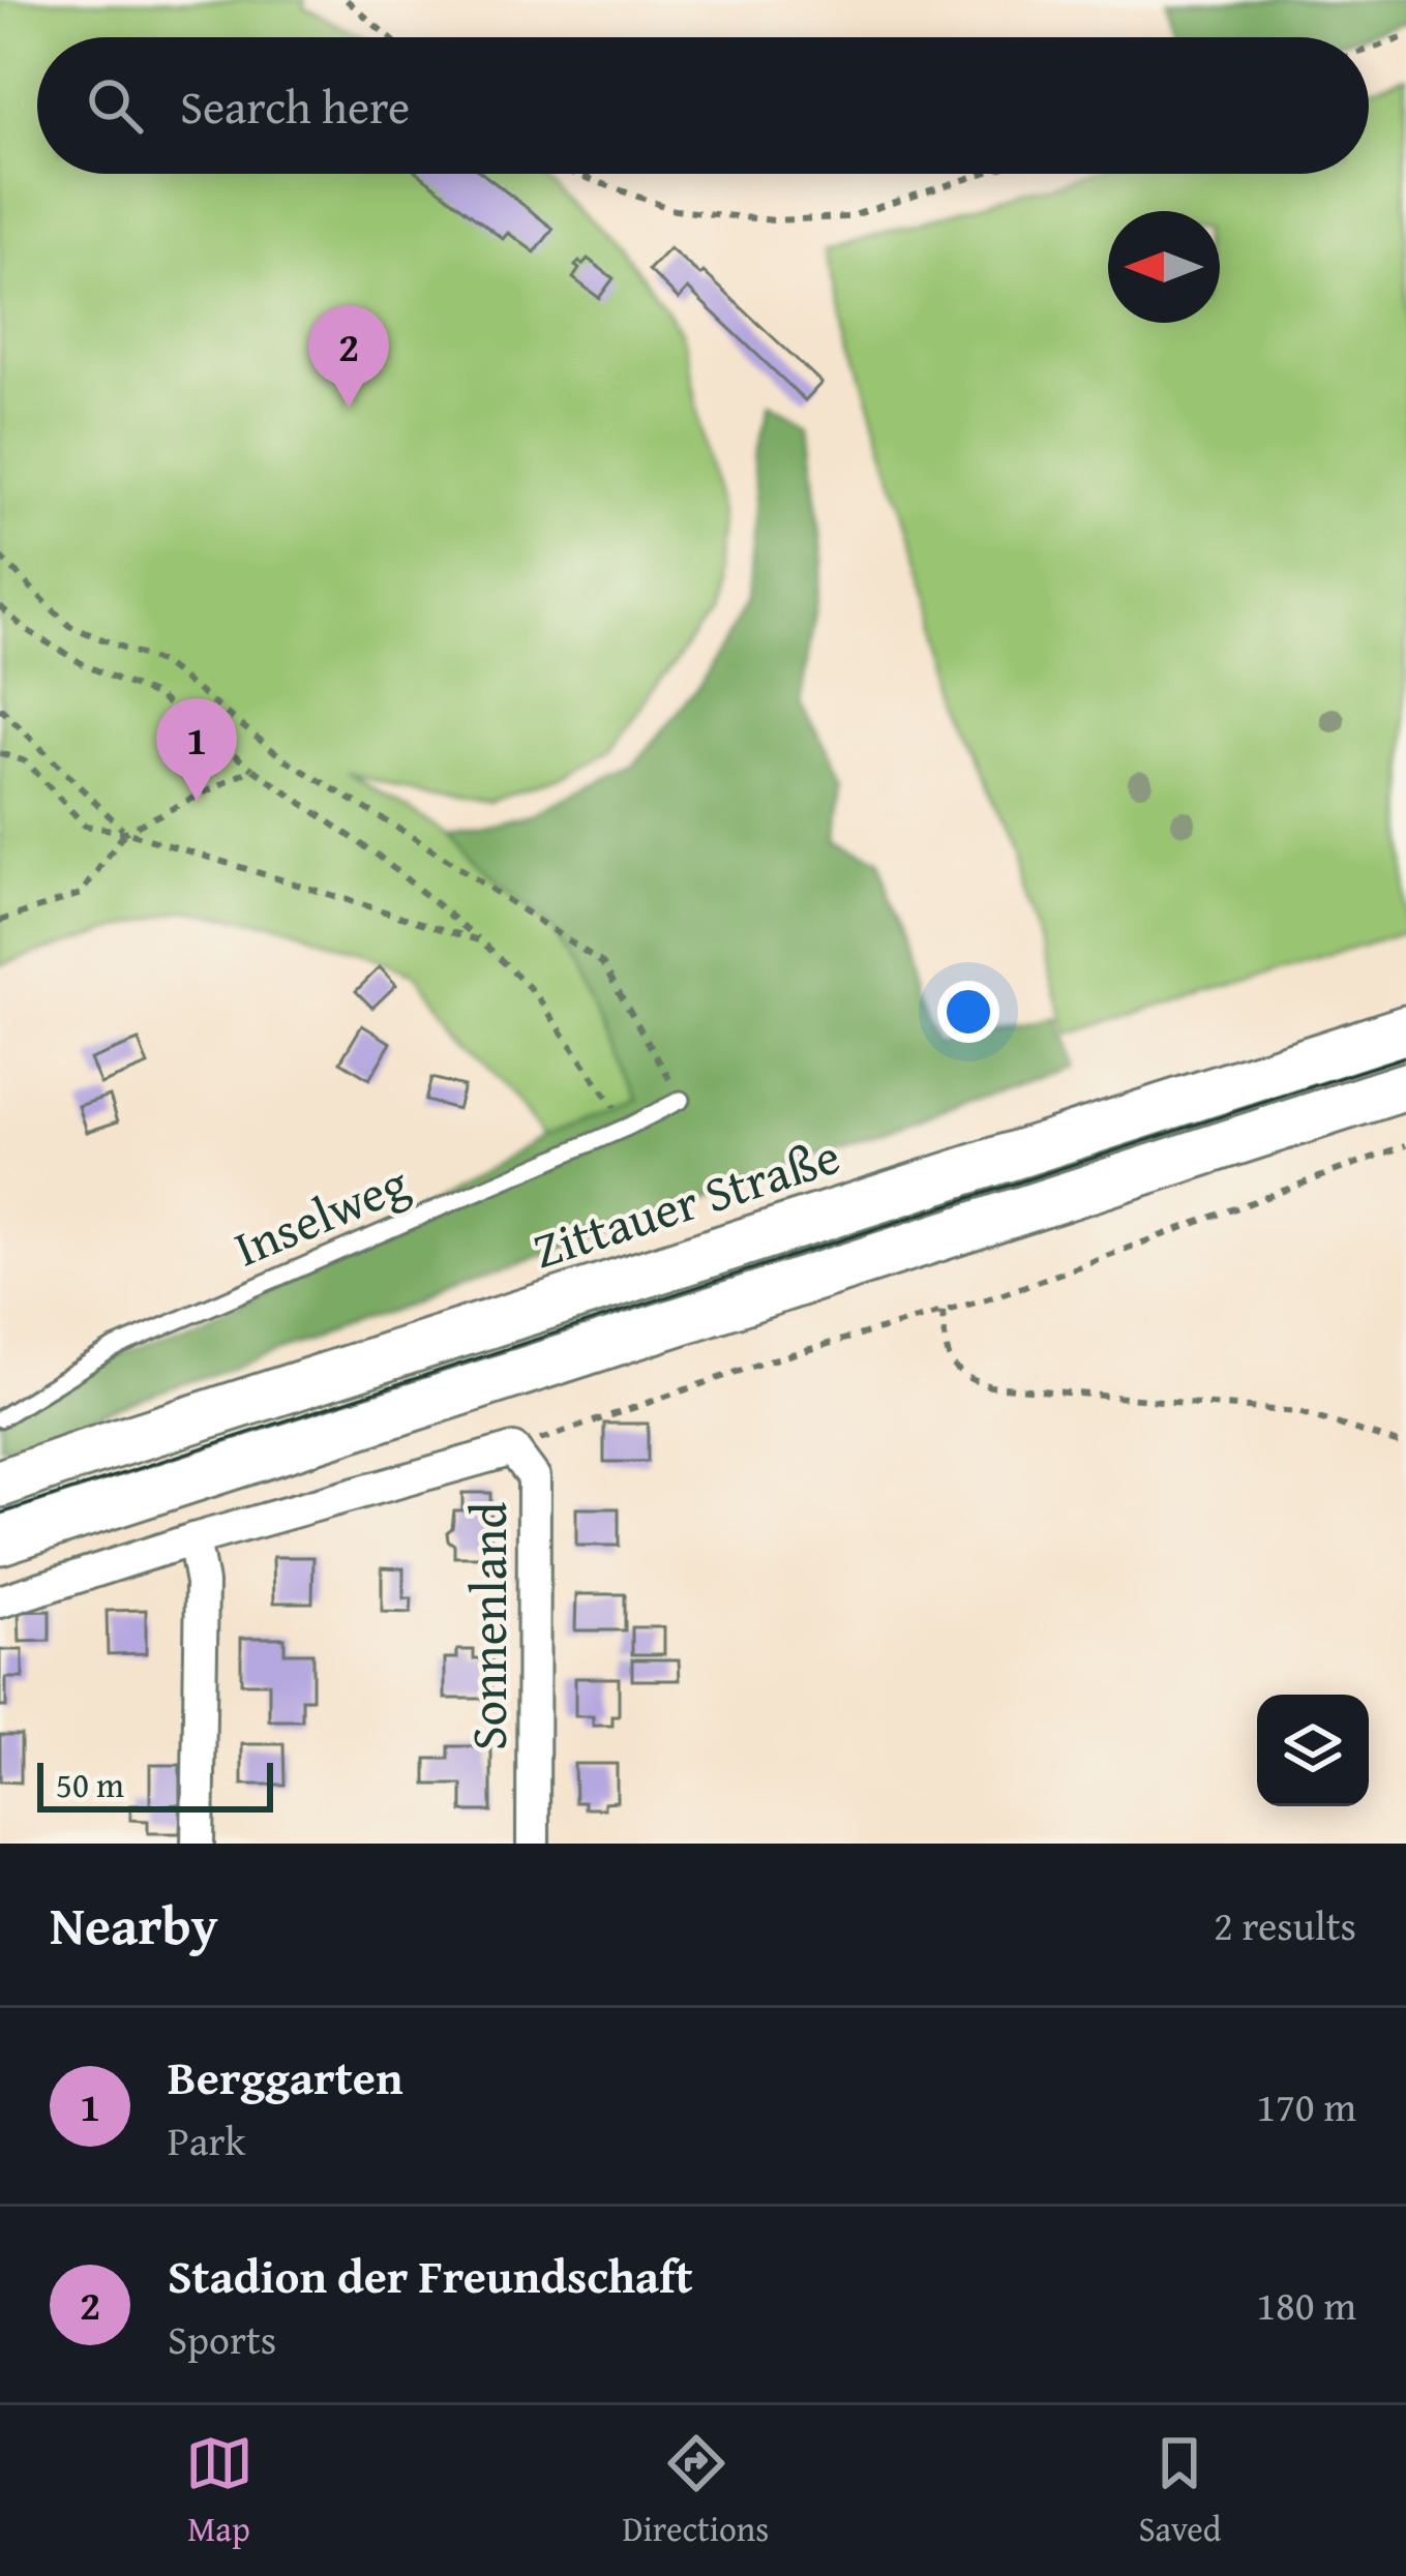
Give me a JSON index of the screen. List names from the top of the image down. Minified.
{"streets":{"main road":["Zittauer Straße"],"street":["Sonnenland"],"lane":["Inselweg"]},"scale_bar":"50 m","north":"left","page":{"search":"Search here","pins":["2","1"],"scale":"50 m","heading":["Nearby","2 results"],"list":[{"mark":"1","name":"Berggarten","note":"Park","value":"170 m"},{"mark":"2","name":"Stadion der Freundschaft","note":"Sports","value":"180 m"}],"nav":["Map","Directions","Saved"]}}
